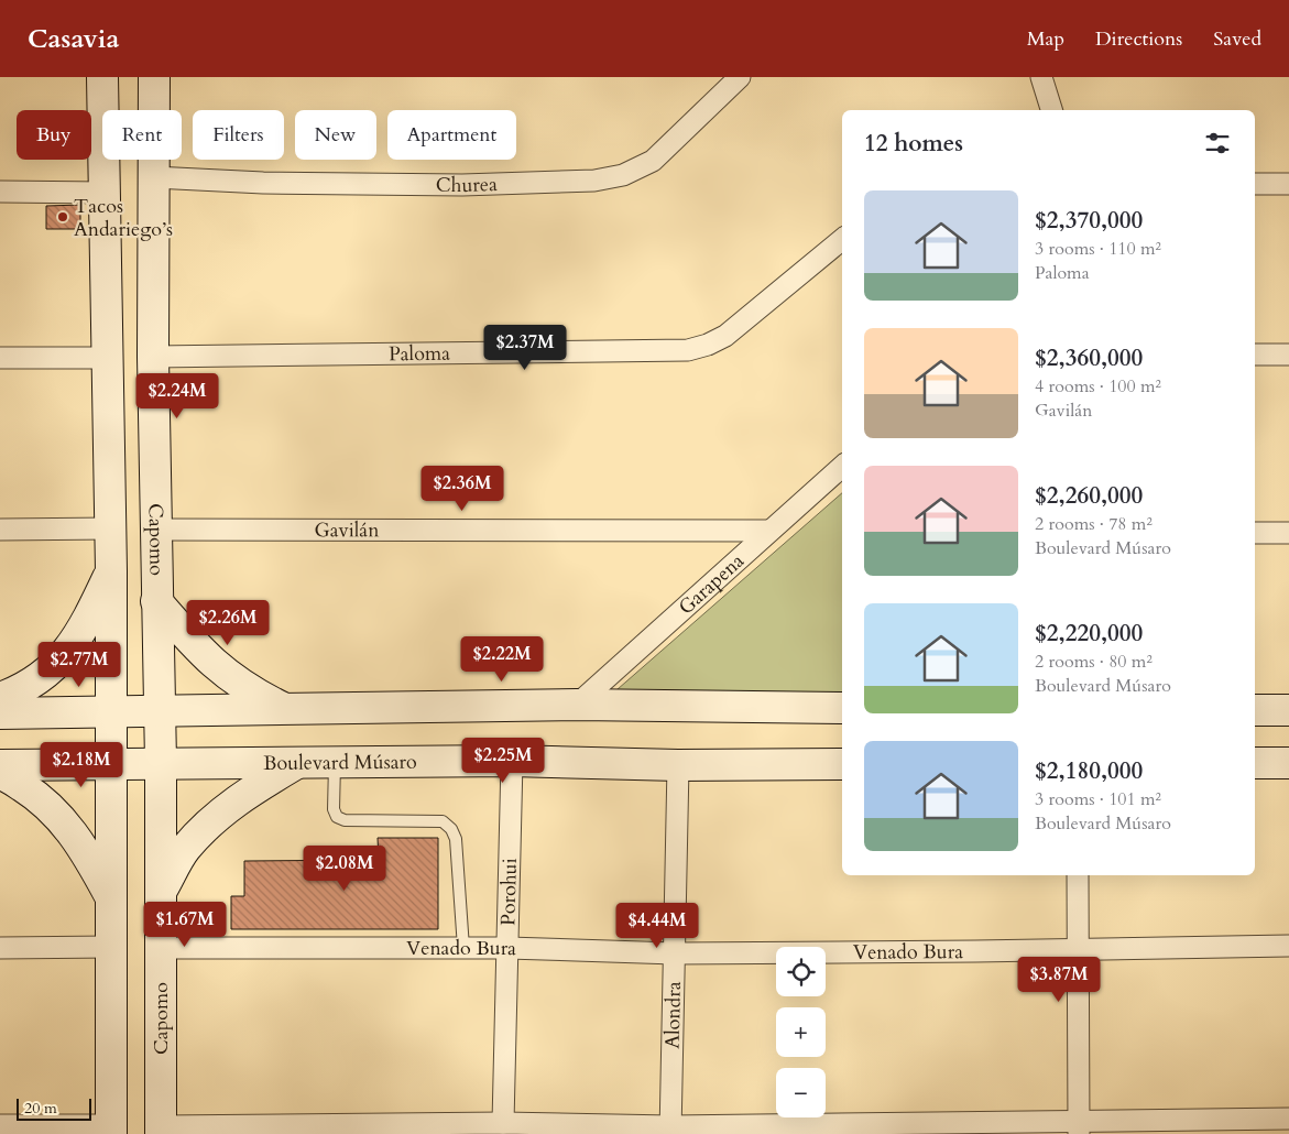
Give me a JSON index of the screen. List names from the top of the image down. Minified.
{"streets":{"street":["Churea","Paloma","Gavilán","Capomo","Garapena","Boulevard Músaro","Porohui","Venado Bura","Alondra"]},"crossings":[["Churea","Capomo"],["Paloma","Capomo"],["Gavilán","Capomo"],["Gavilán","Garapena"],["Capomo","Boulevard Músaro"],["Capomo","Venado Bura"],["Boulevard Músaro","Porohui"],["Boulevard Músaro","Alondra"],["Porohui","Venado Bura"],["Venado Bura","Alondra"]],"places":["Tacos Andariego’s"],"scale_bar":"20 m","page":{"header":"Casavia","nav":["Map","Directions","Saved"],"chip":["Buy","Rent","Filters","New","Apartment"],"heading":"12 homes","list":[{"name":"$2,370,000","note":"3 rooms · 110 m² · Paloma"},{"name":"$2,360,000","note":"4 rooms · 100 m² · Gavilán"},{"name":"$2,260,000","note":"2 rooms · 78 m² · Boulevard Músaro"},{"name":"$2,220,000","note":"2 rooms · 80 m² · Boulevard Músaro"},{"name":"$2,180,000","note":"3 rooms · 101 m² · Boulevard Músaro"}],"price":["$2.37M","$2.24M","$2.36M","$2.26M","$2.22M","$2.77M","$2.25M","$2.18M","$2.08M","$1.67M","$4.44M","$3.87M"],"map_buttons":["+","−"],"scale":"20 m"}}
